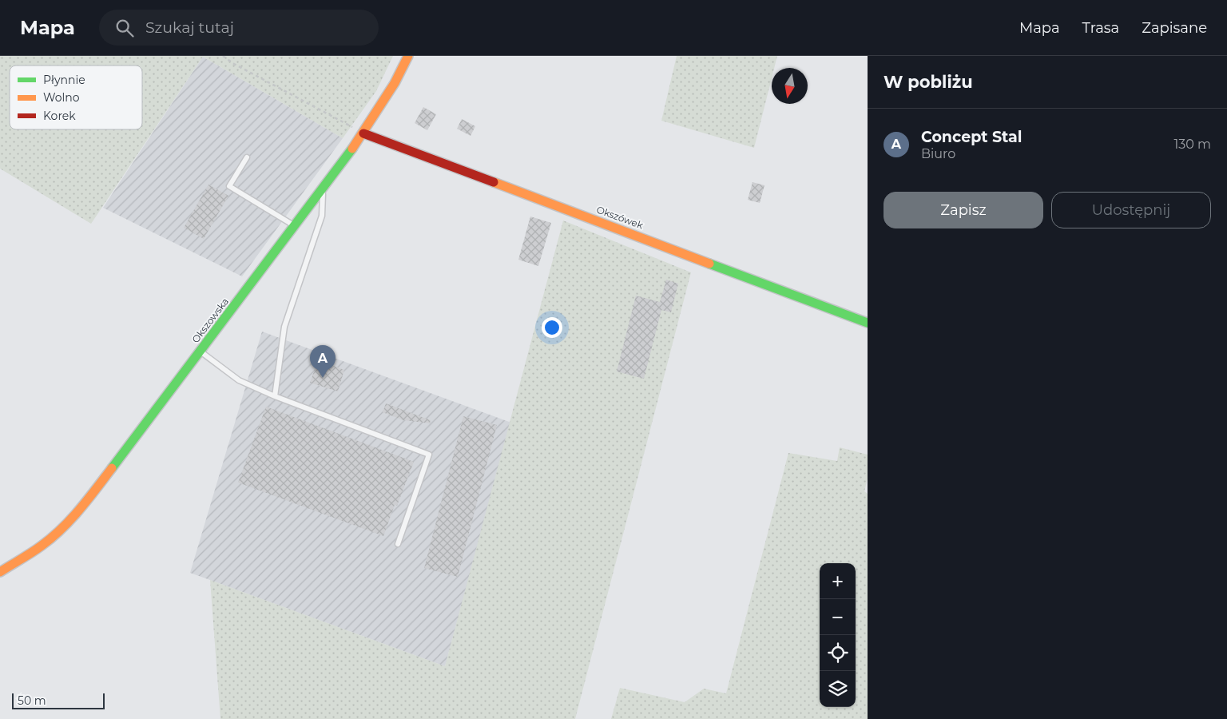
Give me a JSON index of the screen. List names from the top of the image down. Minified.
{"streets":{"main road":["Okszówek","Okszowska"]},"crossings":[["Okszówek","Okszowska"]],"legend":["Płynnie","Wolno","Korek"],"scale_bar":"50 m","north":"bottom","page":{"header":"Mapa","search":"Szukaj tutaj","nav":["Mapa","Trasa","Zapisane"],"heading":"W pobliżu","list":[{"mark":"A","name":"Concept Stal","note":"Biuro","value":"130 m"}],"buttons":["Zapisz","Udostępnij"],"pins":"A","map_buttons":["+","−"],"scale":"50 m"}}
